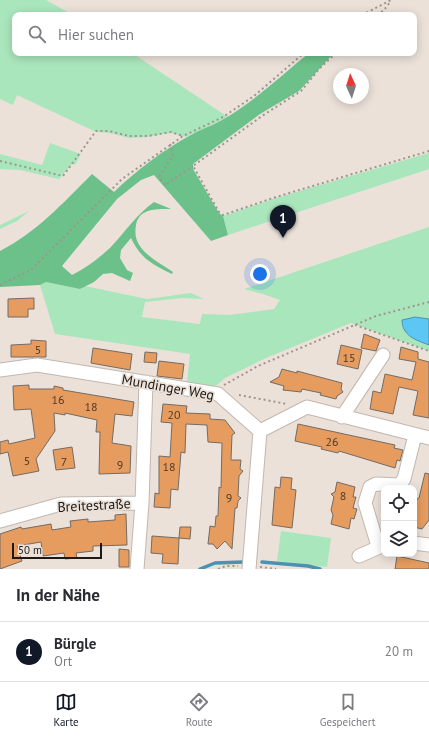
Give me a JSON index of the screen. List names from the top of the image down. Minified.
{"streets":{"street":["Mundinger Weg","Breitestraße"]},"crossings":[["Mundinger Weg","Breitestraße"]],"house_numbers":["5","15","16","18","20","26","5","7","9","18","8","9"],"scale_bar":"50 m","north":"top","page":{"search":"Hier suchen","pins":"1","scale":"50 m","heading":"In der Nähe","list":[{"mark":"1","name":"Bürgle","note":"Ort","value":"20 m"}],"nav":["Karte","Route","Gespeichert"]}}
